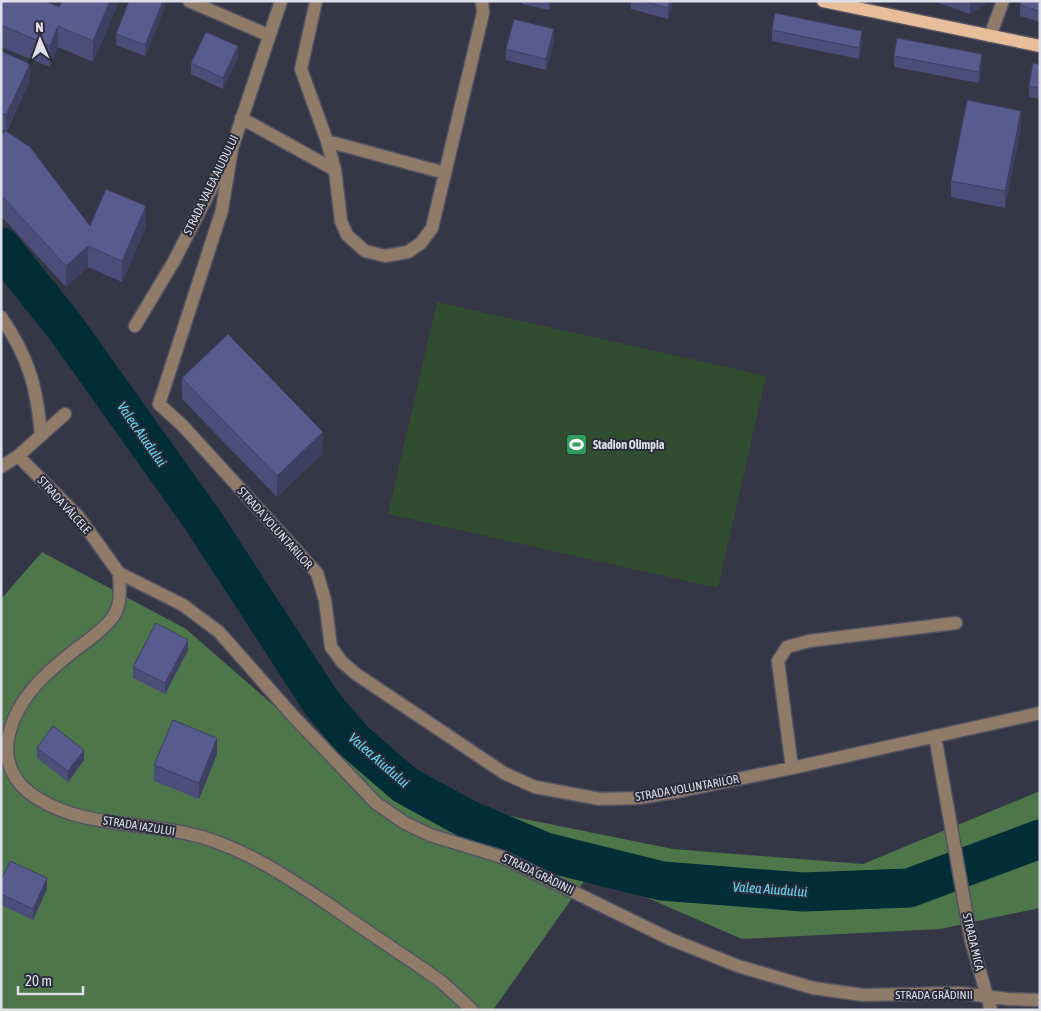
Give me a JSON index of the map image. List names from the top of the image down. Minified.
{"streets":{"street":["STRADA VALEA AIUDULUI","STRADA VÂLCELE","STRADA VOLUNTARILOR","STRADA IAZULUI","STRADA GRĂDINII","STRADA MICA"]},"crossings":[["STRADA VALEA AIUDULUI","STRADA VOLUNTARILOR"],["STRADA VÂLCELE","STRADA IAZULUI"],["STRADA VÂLCELE","STRADA GRĂDINII"],["STRADA VOLUNTARILOR","STRADA MICA"],["STRADA IAZULUI","STRADA GRĂDINII"],["STRADA GRĂDINII","STRADA MICA"]],"water":["Valea Aiudului"],"places":{"sports":["Stadion Olimpia"]},"scale_bar":"20 m","north":"top"}
